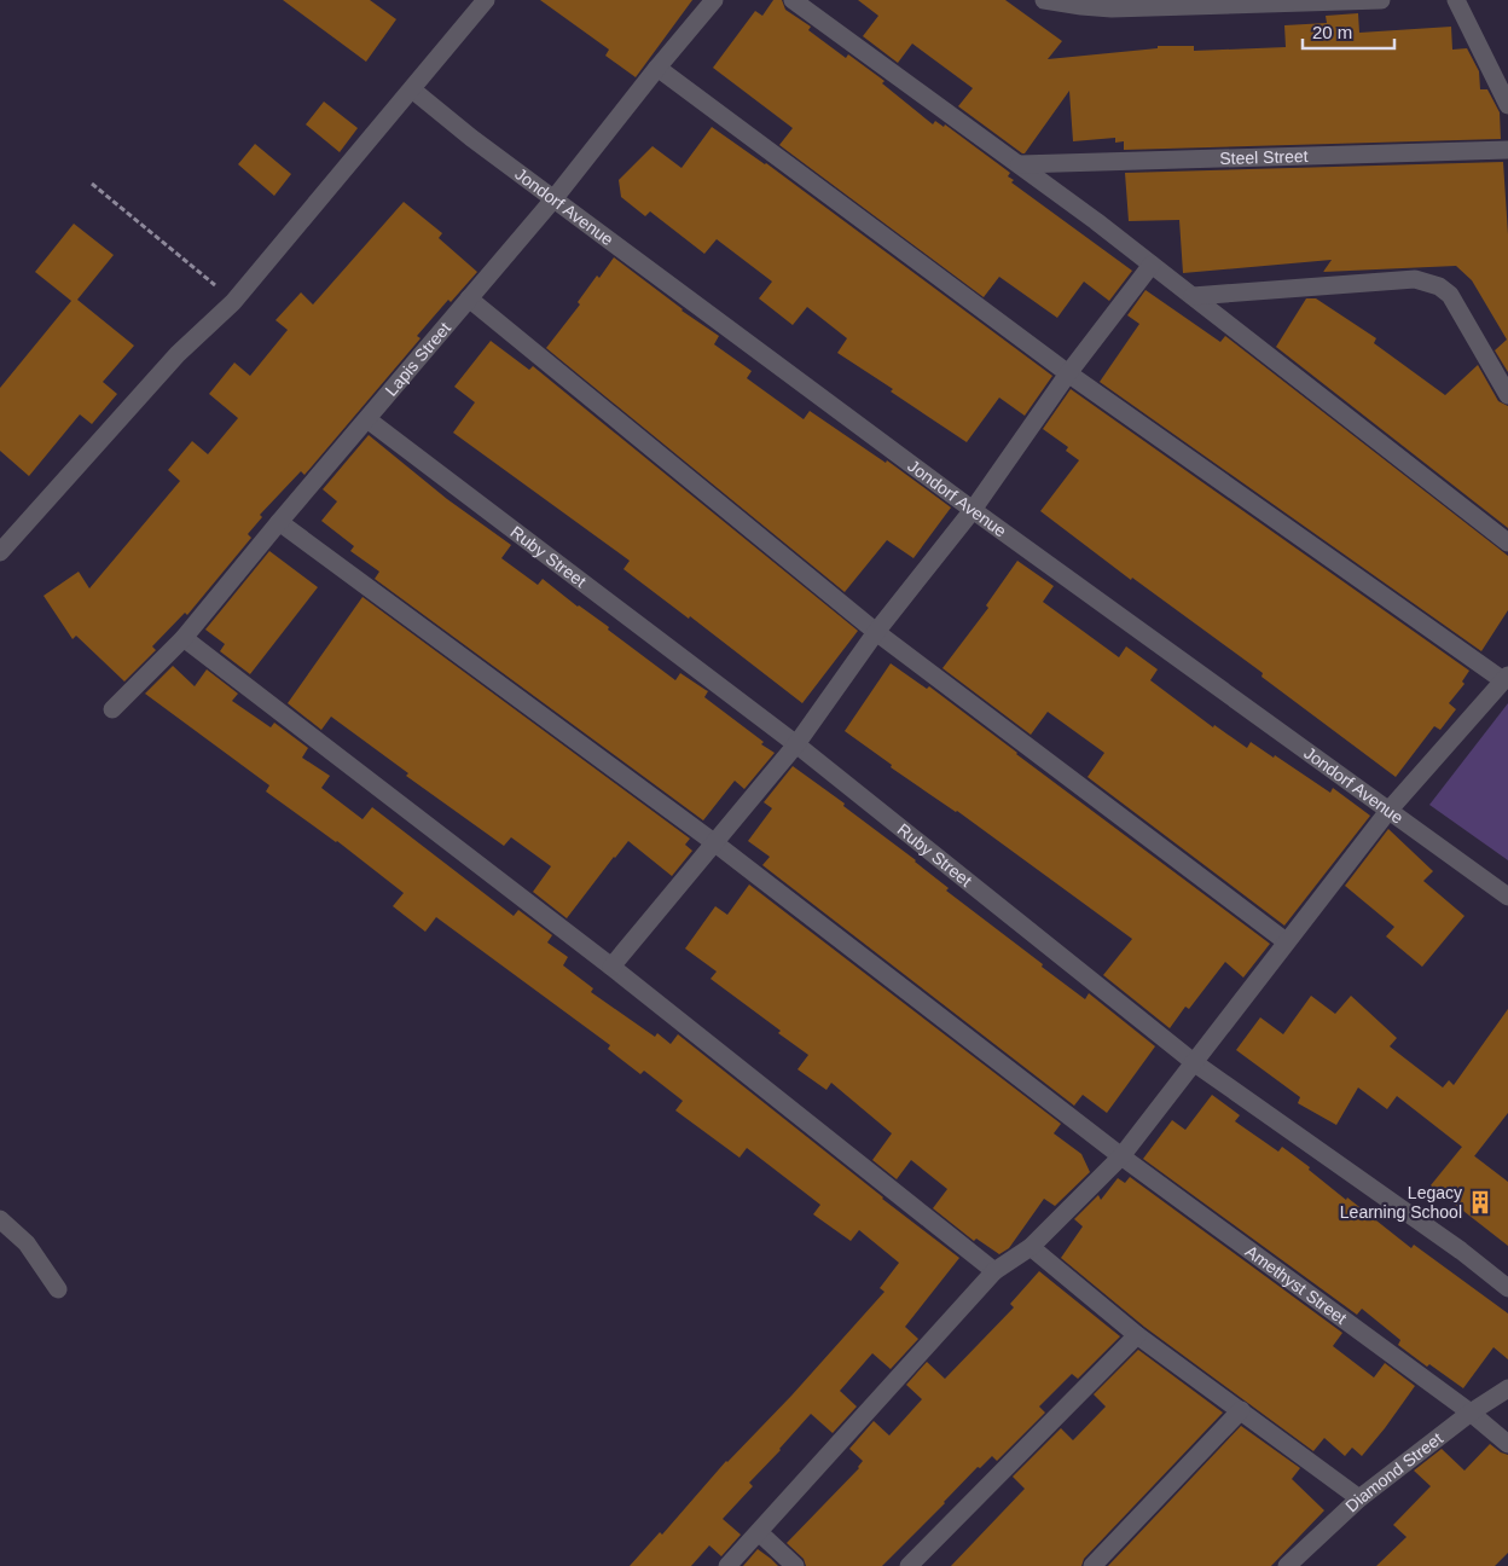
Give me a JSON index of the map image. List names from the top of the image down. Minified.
{"streets":{"street":["Steel Street","Jondorf Avenue","Lapis Street","Ruby Street","Amethyst Street","Diamond Street"]},"crossings":[["Jondorf Avenue","Lapis Street"],["Lapis Street","Ruby Street"],["Lapis Street","Amethyst Street"],["Amethyst Street","Diamond Street"]],"places":{"building":["Legacy Learning School"]},"scale_bar":"20 m"}
